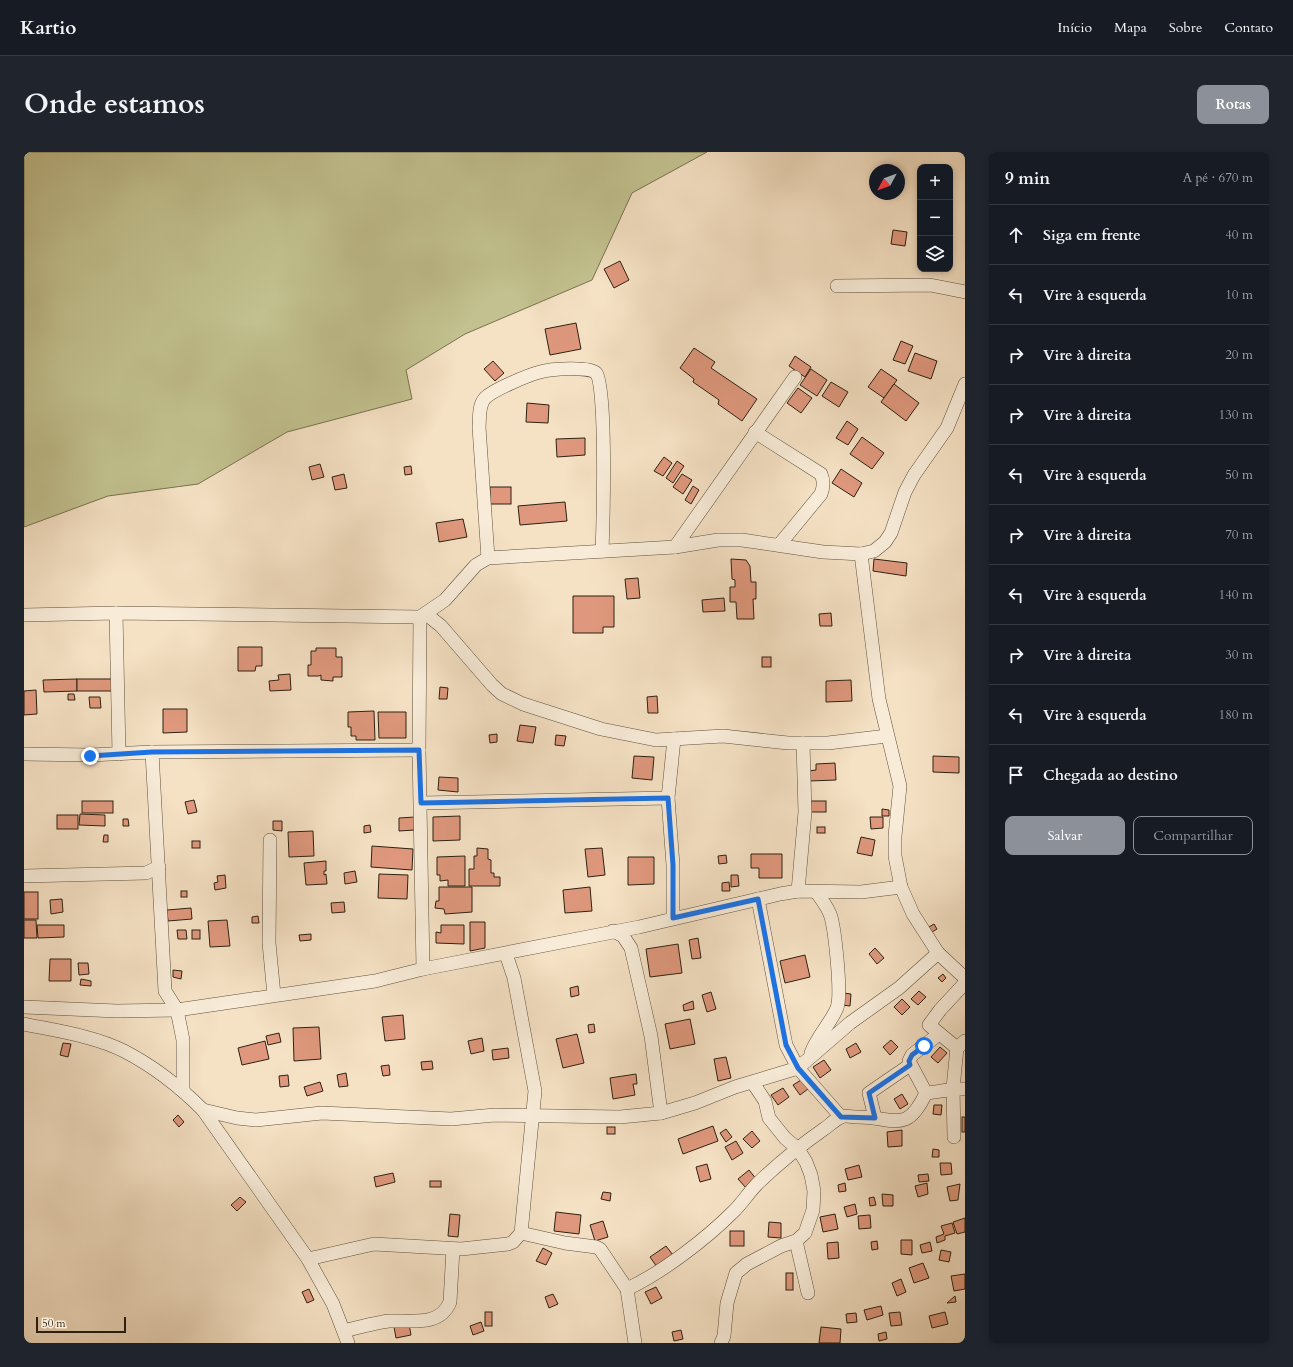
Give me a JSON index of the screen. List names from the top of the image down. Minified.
{"scale_bar":"50 m","north":"bottom left","page":{"header":"Kartio","nav":["Início","Mapa","Sobre","Contato"],"title":"Onde estamos","buttons":["Rotas",["Salvar","Compartilhar"]],"heading":["9 min","A pé · 670 m"],"map_buttons":["+","−"],"list":[["Siga em frente","40 m"],["Vire à esquerda","10 m"],["Vire à direita","20 m"],["Vire à direita","130 m"],["Vire à esquerda","50 m"],["Vire à direita","70 m"],["Vire à esquerda","140 m"],["Vire à direita","30 m"],["Vire à esquerda","180 m"],"Chegada ao destino"],"scale":"50 m"}}
